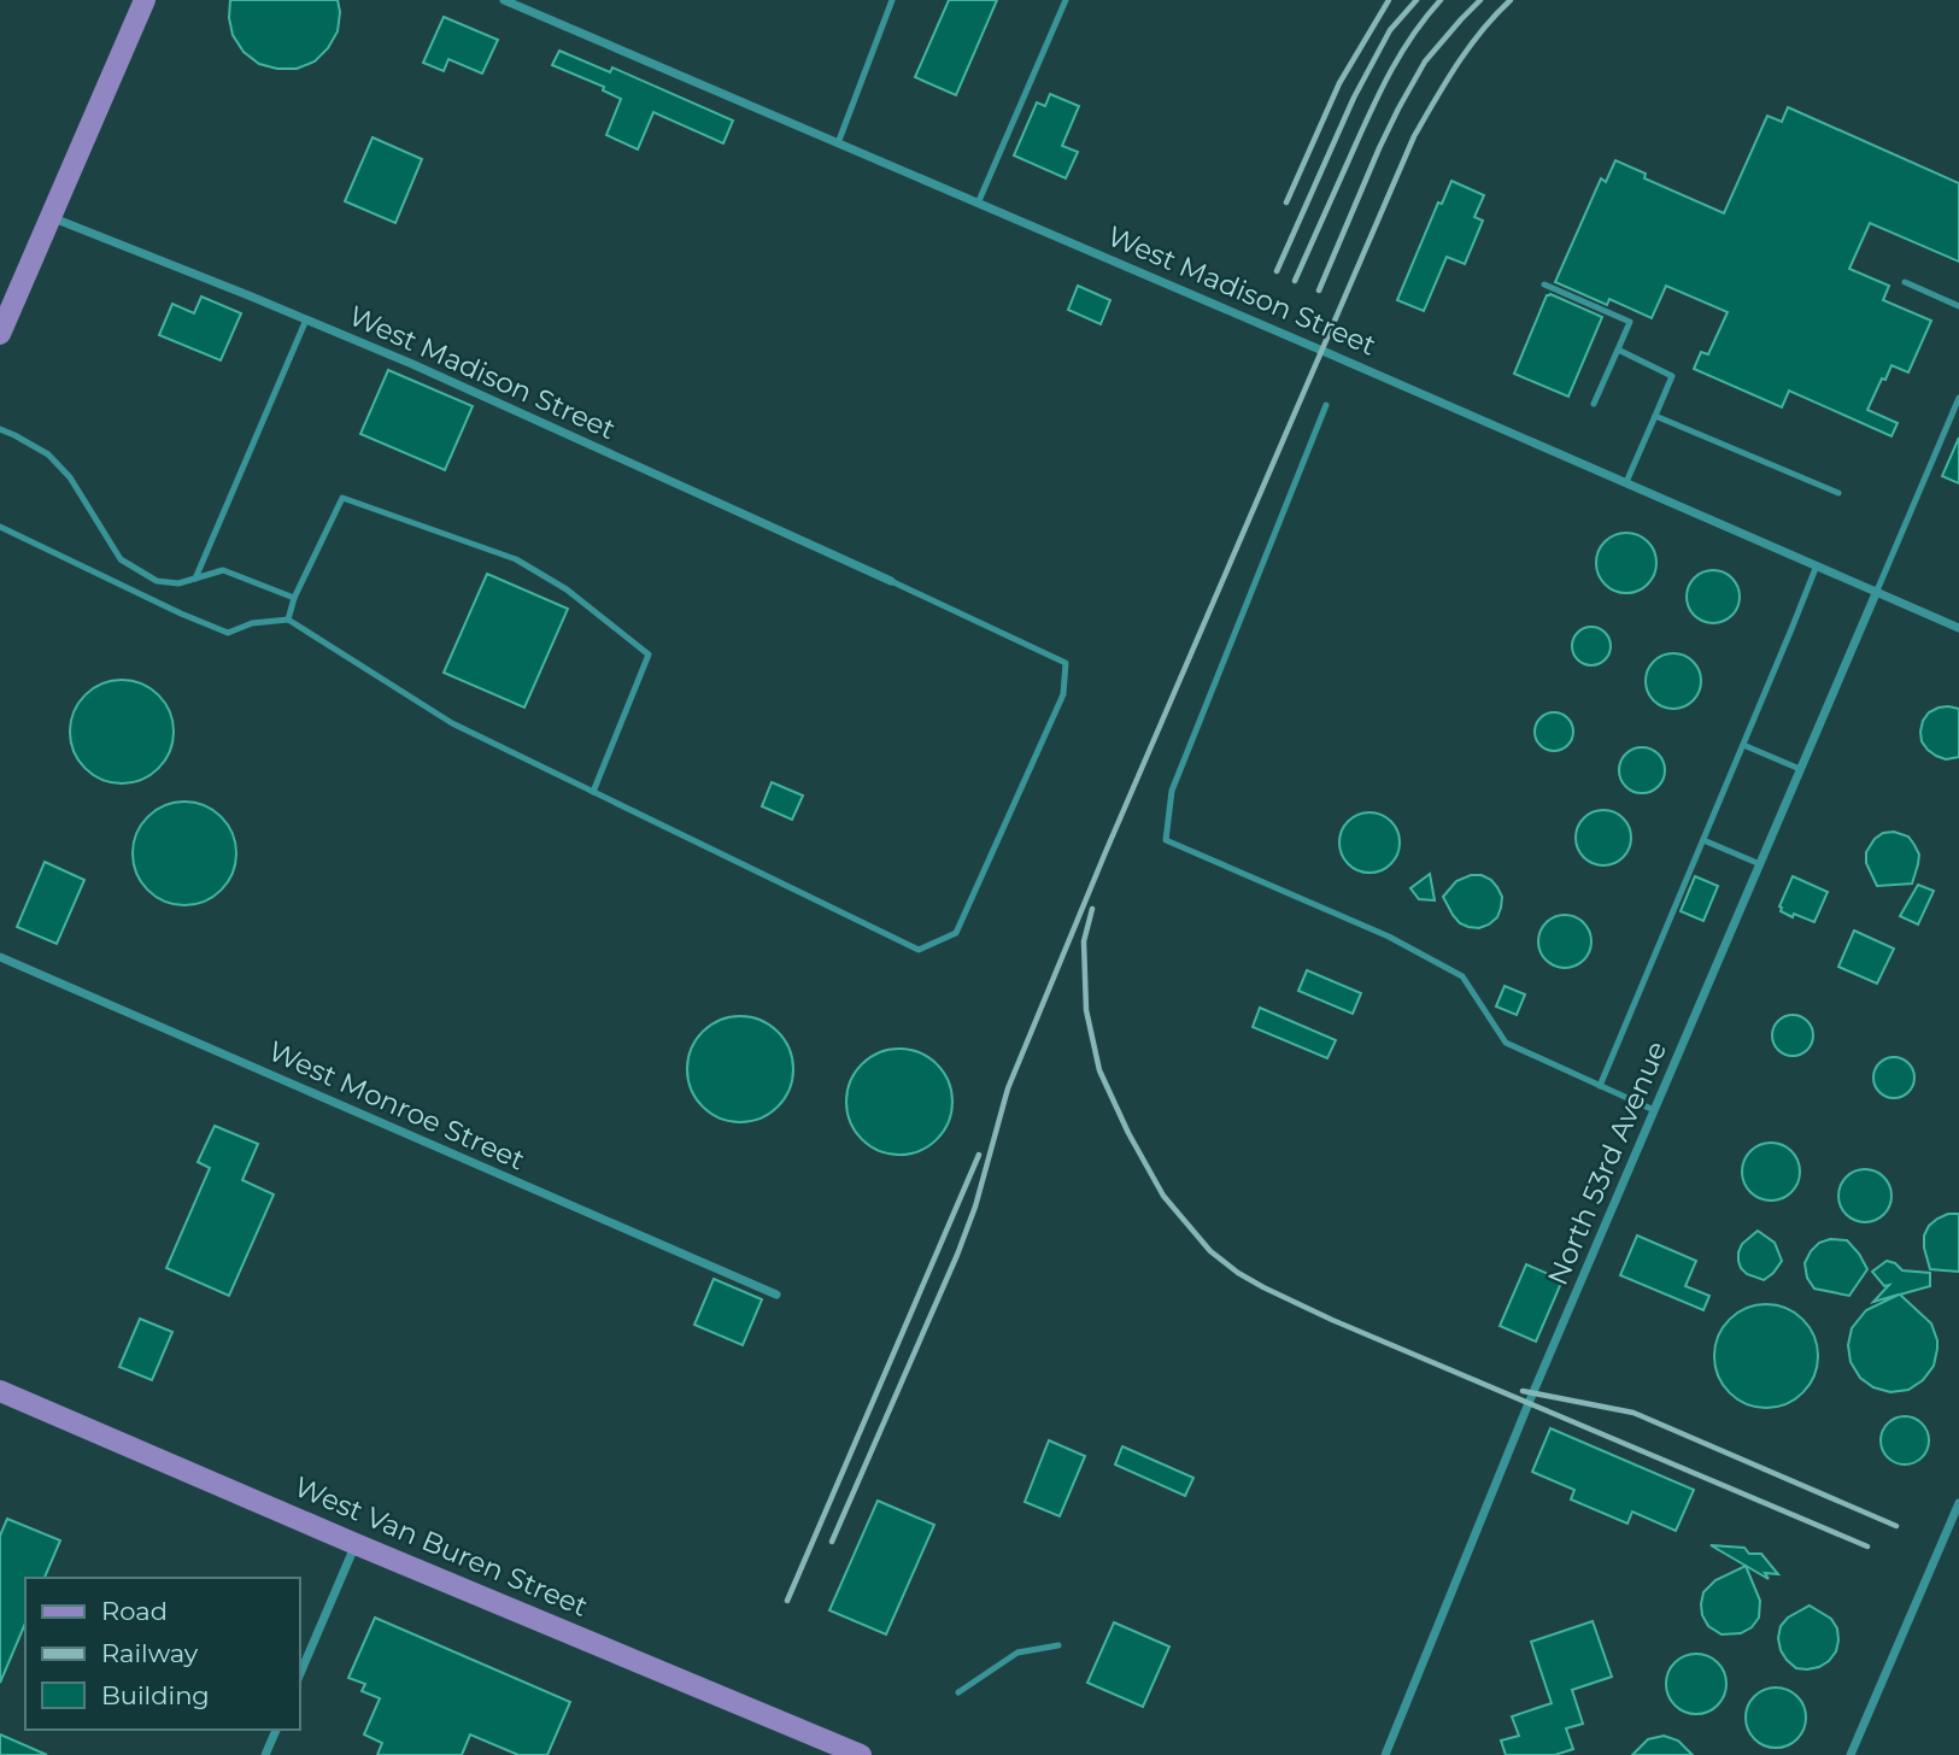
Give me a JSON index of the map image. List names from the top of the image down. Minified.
{"streets":{"main road":["West Van Buren Street"],"street":["West Madison Street","West Monroe Street","North 53rd Avenue"]},"crossings":[["West Madison Street","North 53rd Avenue"]],"legend":["Road","Railway","Building"]}
